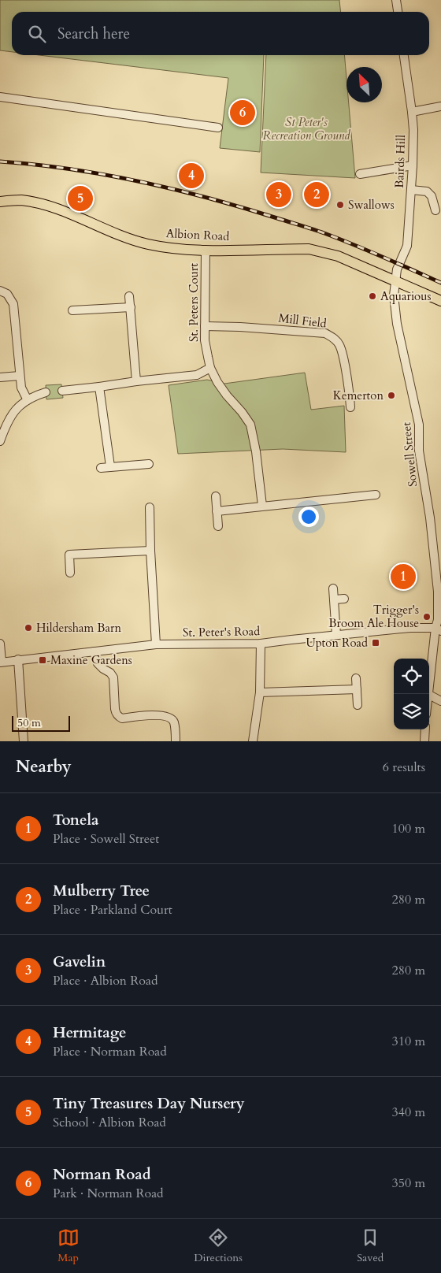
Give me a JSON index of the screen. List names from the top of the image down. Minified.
{"streets":{"main road":["Albion Road"],"street":["Bairds Hill","St. Peters Court","Mill Field","Sowell Street","St. Peter's Road"]},"crossings":[["Bairds Hill","Albion Road"],["Bairds Hill","Sowell Street"],["Albion Road","St. Peters Court"],["Albion Road","Sowell Street"],["St. Peters Court","Mill Field"],["Sowell Street","St. Peter's Road"]],"parks":["St Peter's Recreation Ground"],"places":{"other":["Swallows","Aquarious","Kemerton","Trigger's Broom Ale House","Hildersham Barn"],"transit":["Upton Road","Maxine Gardens"]},"scale_bar":"50 m","north":"top left","page":{"search":"Search here","pins":["6","4","2","3","5","1"],"scale":"50 m","heading":["Nearby","6 results"],"list":[{"mark":"1","name":"Tonela","note":"Place · Sowell Street","value":"100 m"},{"mark":"2","name":"Mulberry Tree","note":"Place · Parkland Court","value":"280 m"},{"mark":"3","name":"Gavelin","note":"Place · Albion Road","value":"280 m"},{"mark":"4","name":"Hermitage","note":"Place · Norman Road","value":"310 m"},{"mark":"5","name":"Tiny Treasures Day Nursery","note":"School · Albion Road","value":"340 m"},{"mark":"6","name":"Norman Road","note":"Park · Norman Road","value":"350 m"}],"nav":["Map","Directions","Saved"]}}
